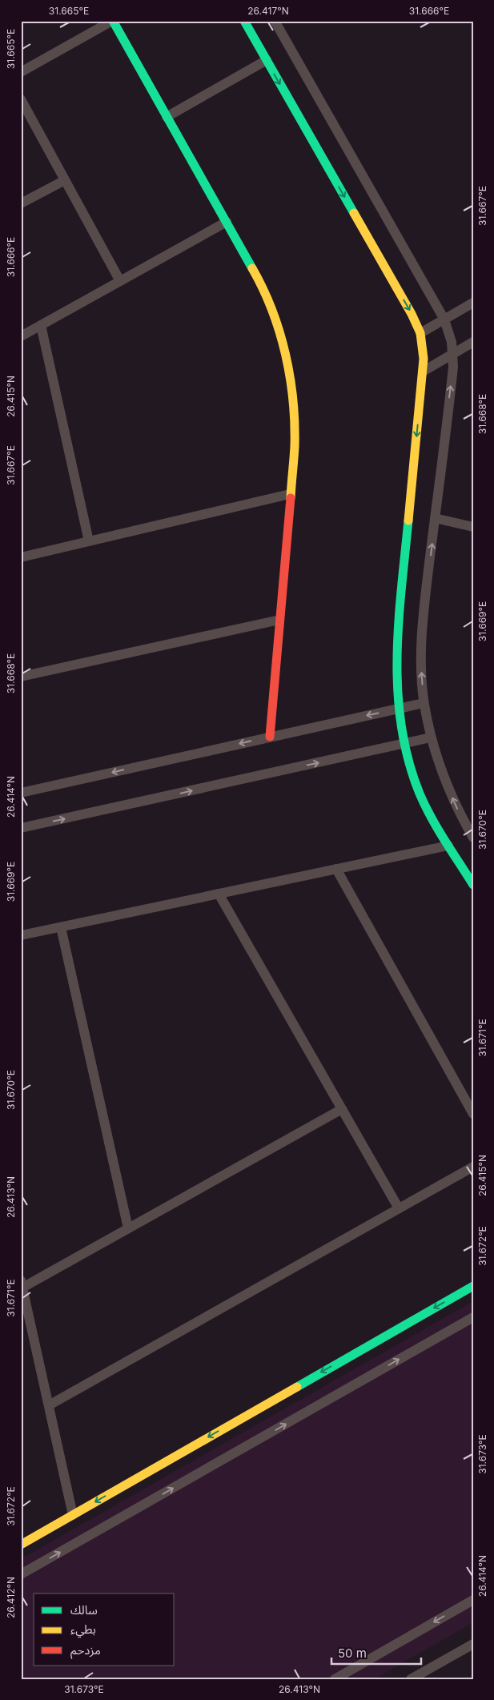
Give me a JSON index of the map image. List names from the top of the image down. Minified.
{"legend":["سالك","بطيء","مزدحم"],"scale_bar":"50 m","coordinates":["31.665°E","26.417°N","31.666°E","31.667°E","26.415°N","31.668°E","31.669°E","26.414°N","31.670°E","31.671°E","26.413°N","31.672°E","31.673°E","26.412°N"]}
